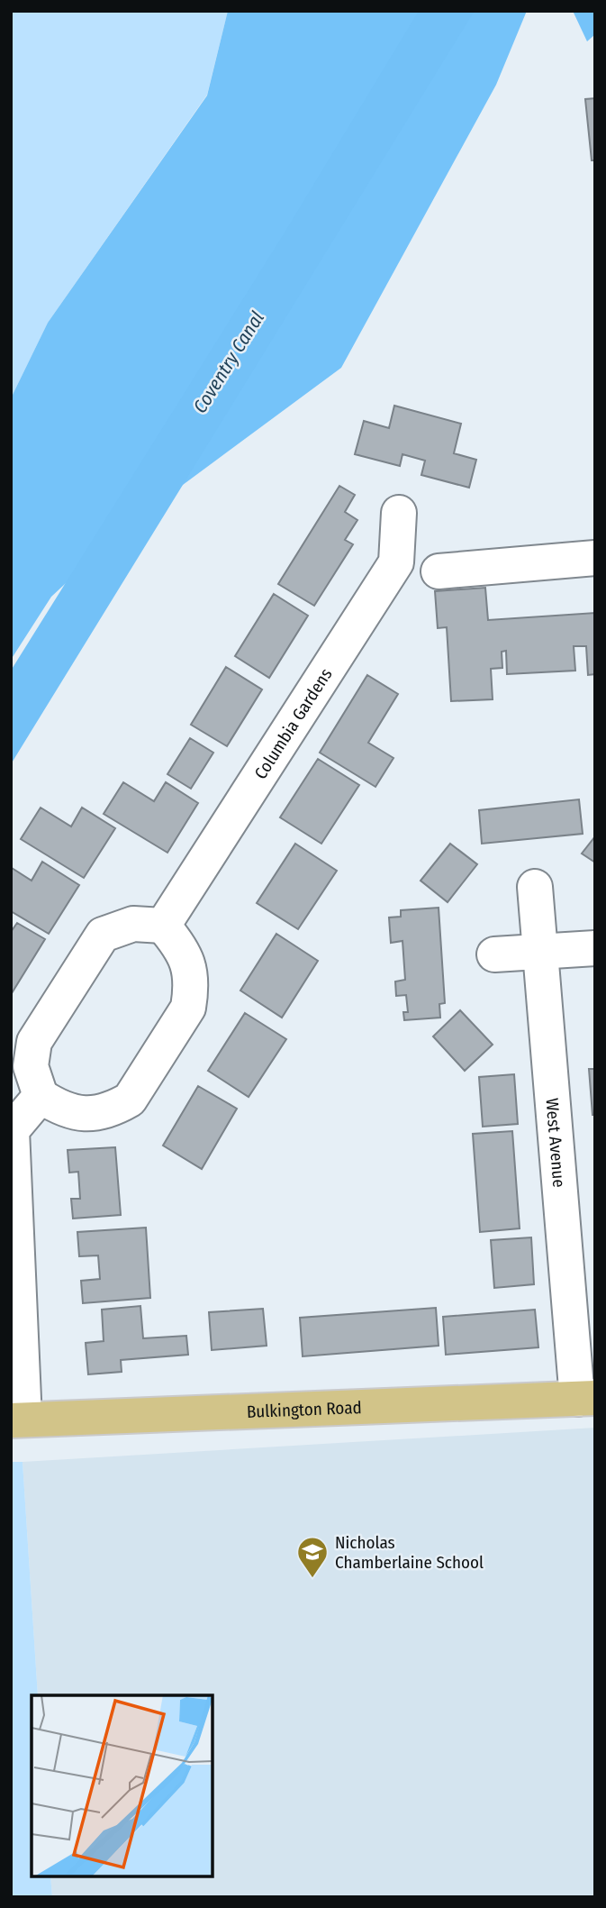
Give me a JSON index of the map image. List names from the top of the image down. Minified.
{"streets":{"main road":["Bulkington Road"],"street":["Columbia Gardens","West Avenue"]},"crossings":[["West Avenue","Bulkington Road"]],"water":["Coventry Canal"],"places":{"school or university":["Nicholas Chamberlaine School"]}}
